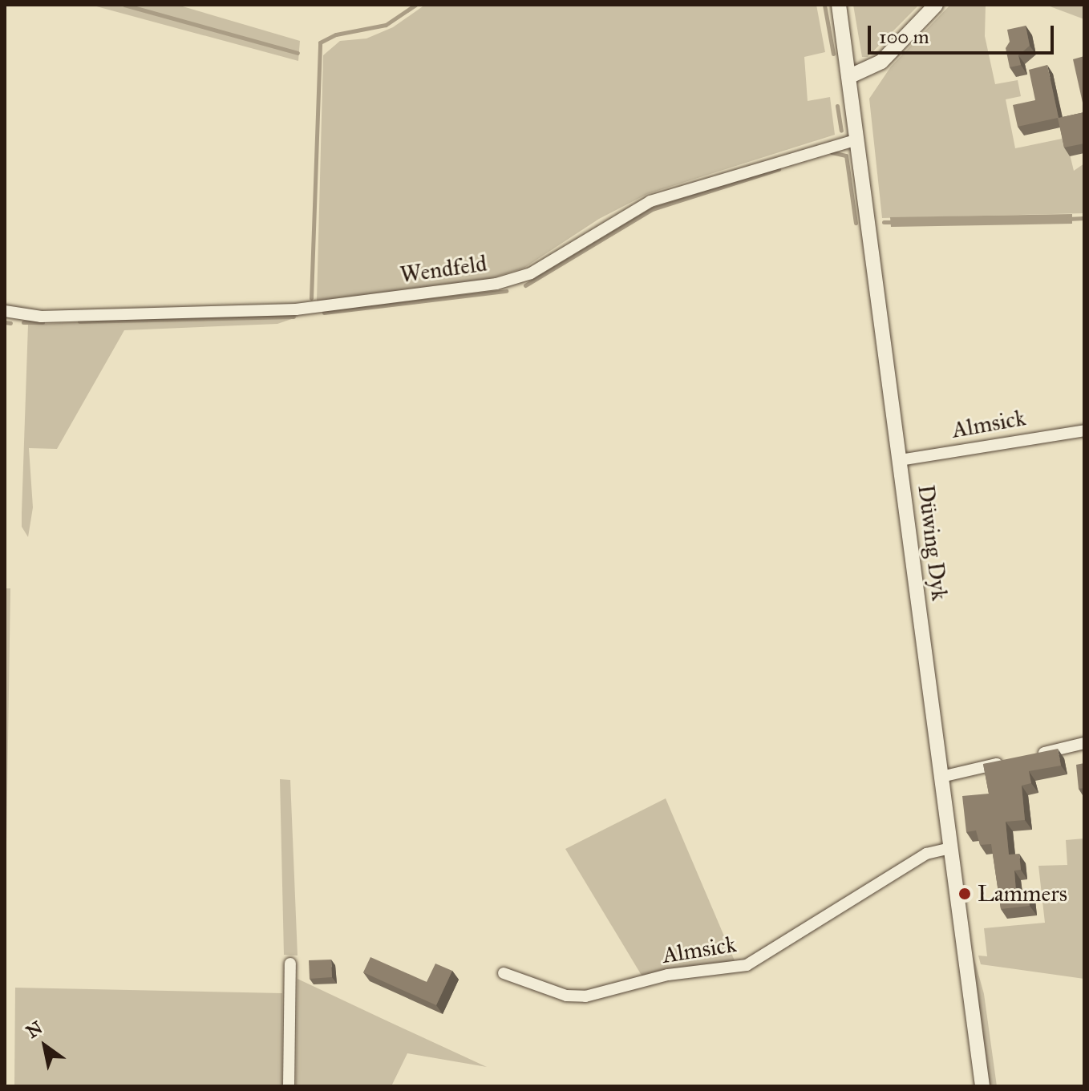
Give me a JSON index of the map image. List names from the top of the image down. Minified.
{"streets":{"street":["Wendfeld","Almsick","Düwing Dyk"]},"crossings":[["Wendfeld","Düwing Dyk"],["Almsick","Düwing Dyk"]],"places":["Lammers"],"scale_bar":"100 m","north":"top left"}
